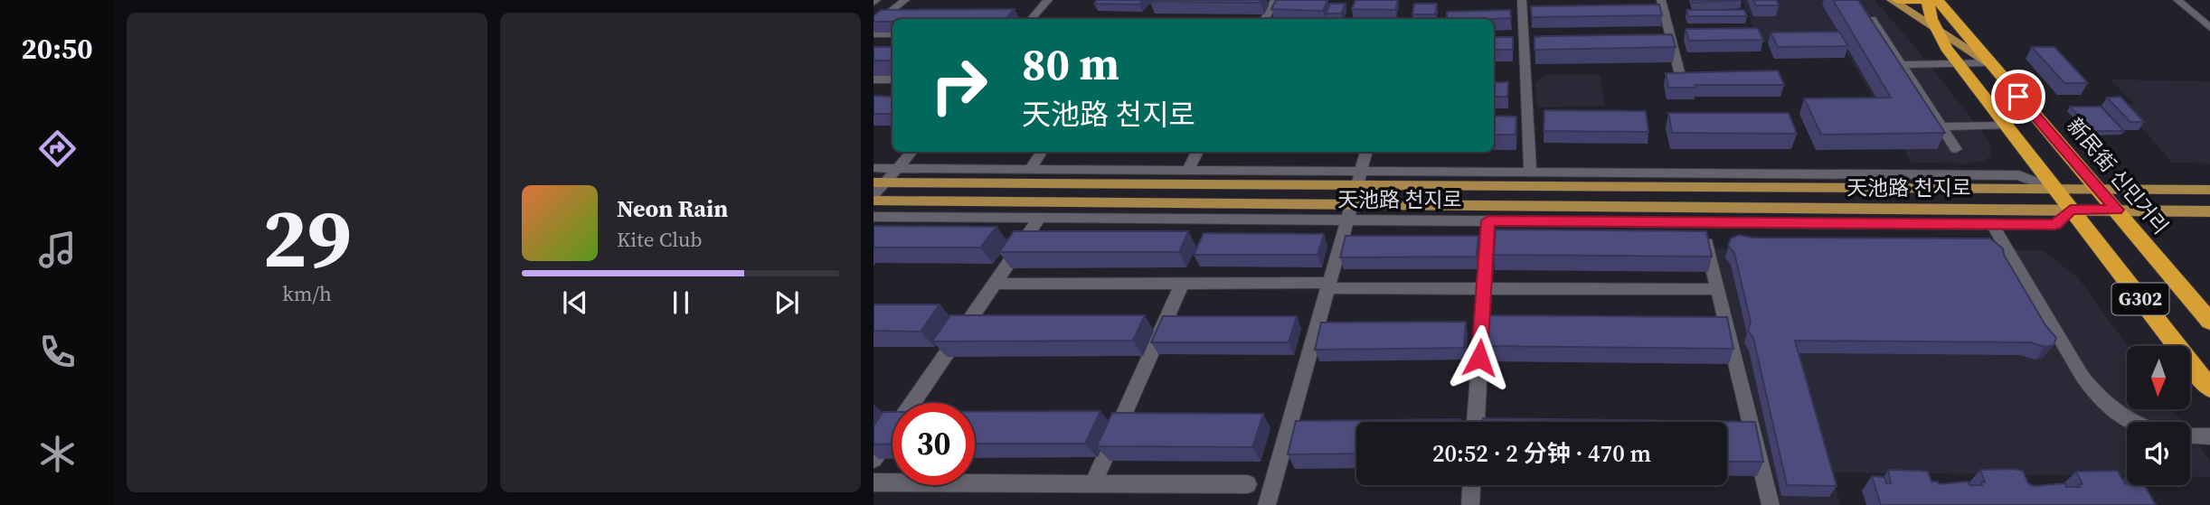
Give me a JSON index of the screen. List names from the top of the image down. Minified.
{"streets":{"highway":["新民街 신민거리","G302"],"main road":["天池路 천지로"]},"crossings":[["新民街 신민거리","天池路 천지로"]],"north":"bottom","page":{"tabs":"20:50","tile":["29","km/h"],"turn":["80 m","天池路 천지로"],"song":["Neon Rain","Kite Club"],"limit":"30","trip":"20:52 · 2 分钟 · 470 m"}}
